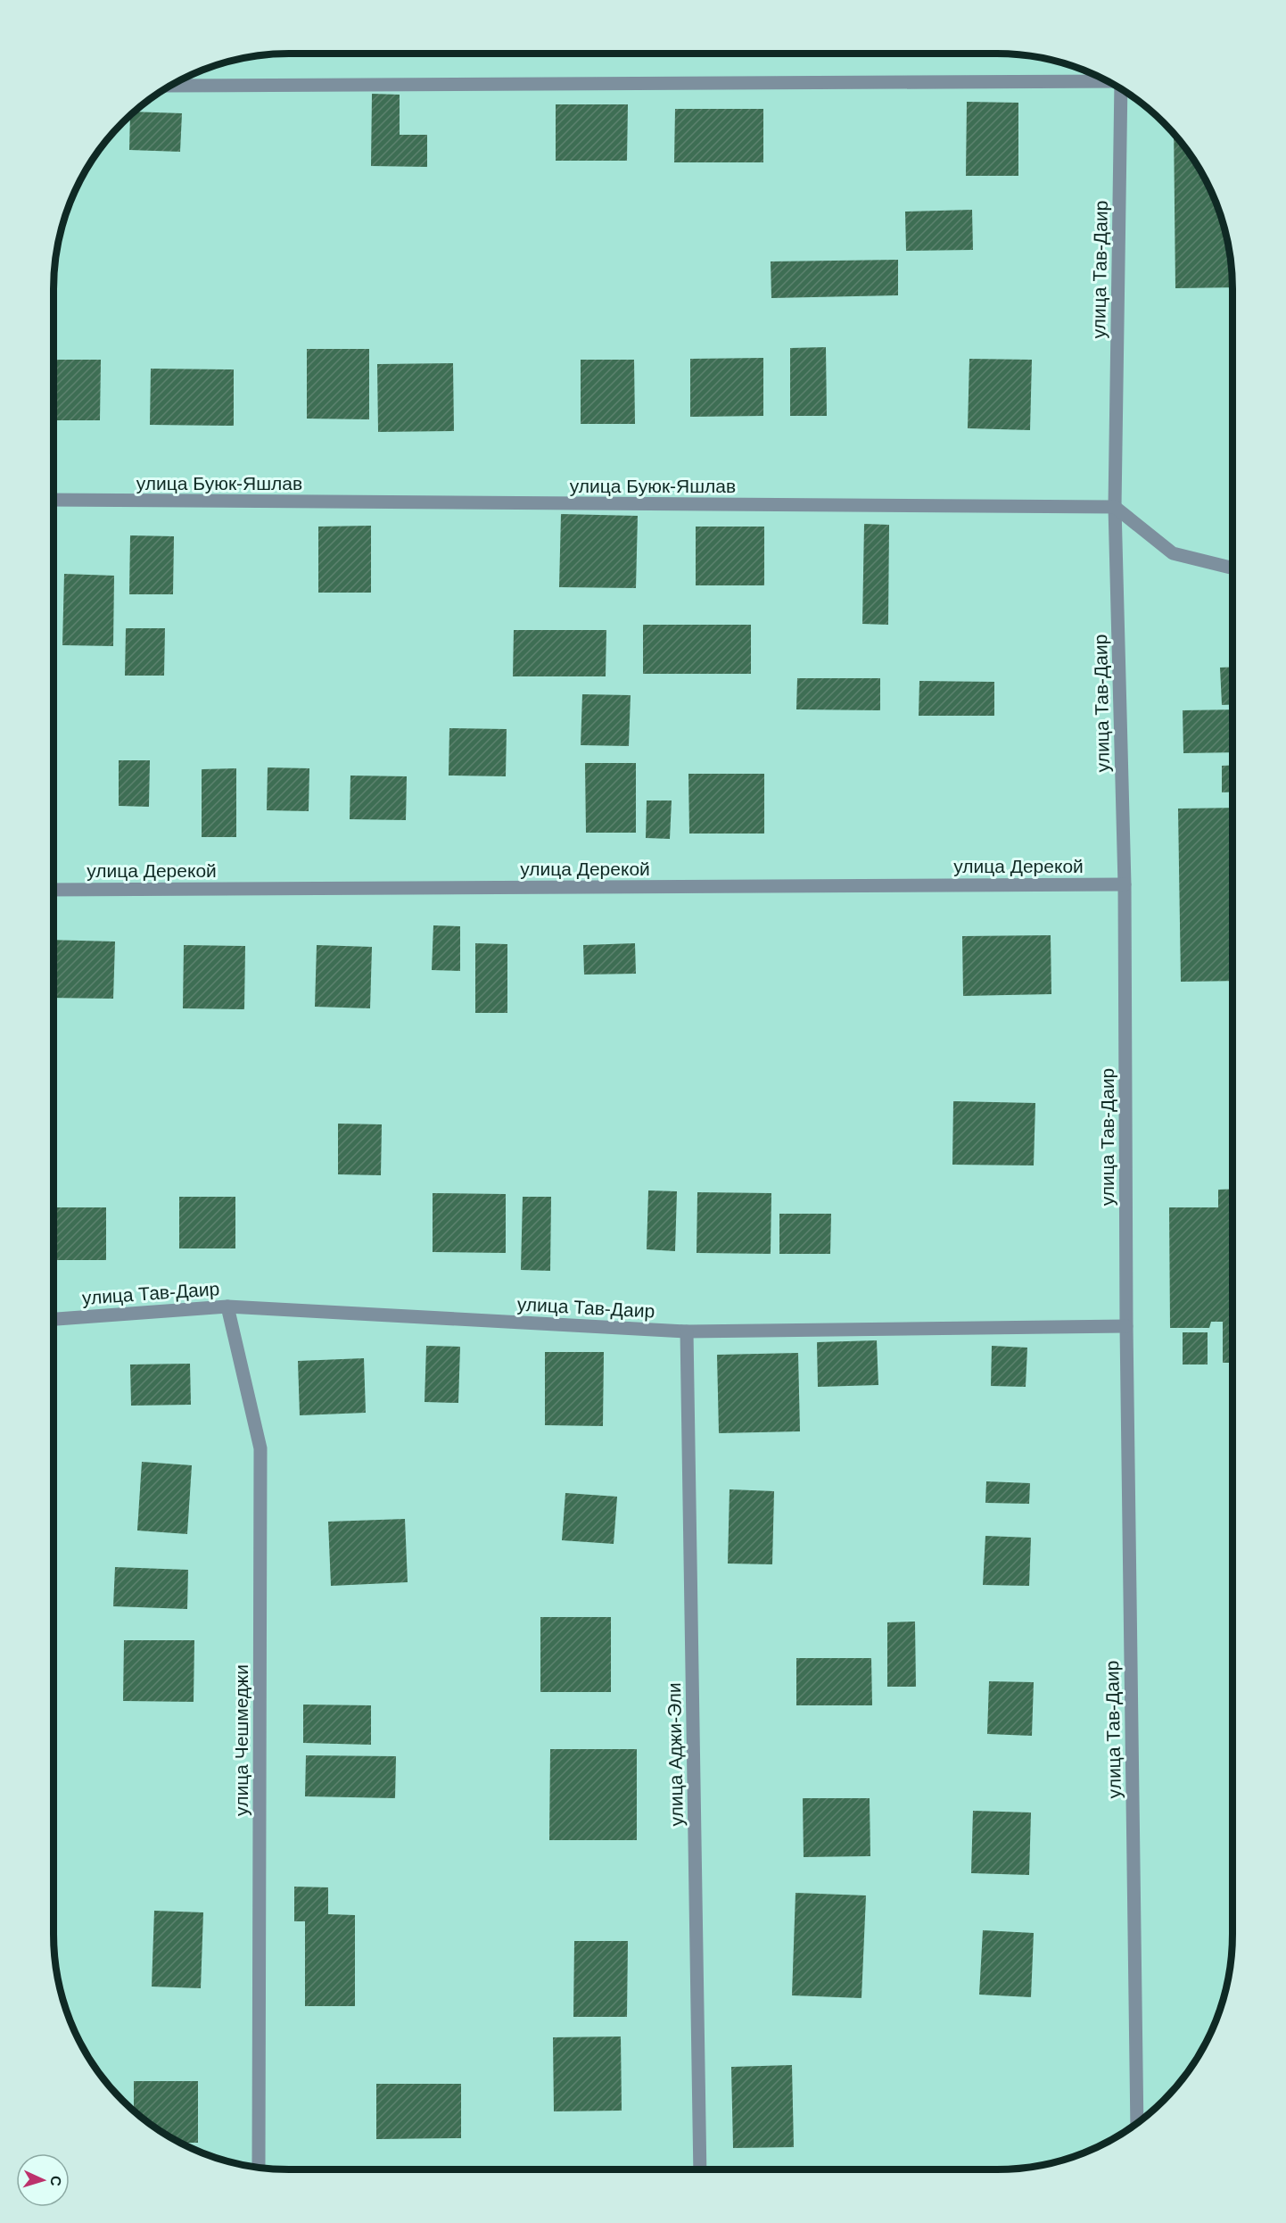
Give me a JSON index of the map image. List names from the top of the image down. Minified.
{"streets":{"street":["улица Тав-Даир","улица Буюк-Яшлав","улица Дерекой","улица Чешмеджи","улица Аджи-Эли"]},"crossings":[["улица Тав-Даир","улица Буюк-Яшлав"],["улица Тав-Даир","улица Дерекой"],["улица Тав-Даир","улица Чешмеджи"],["улица Тав-Даир","улица Аджи-Эли"]],"north":"right"}
